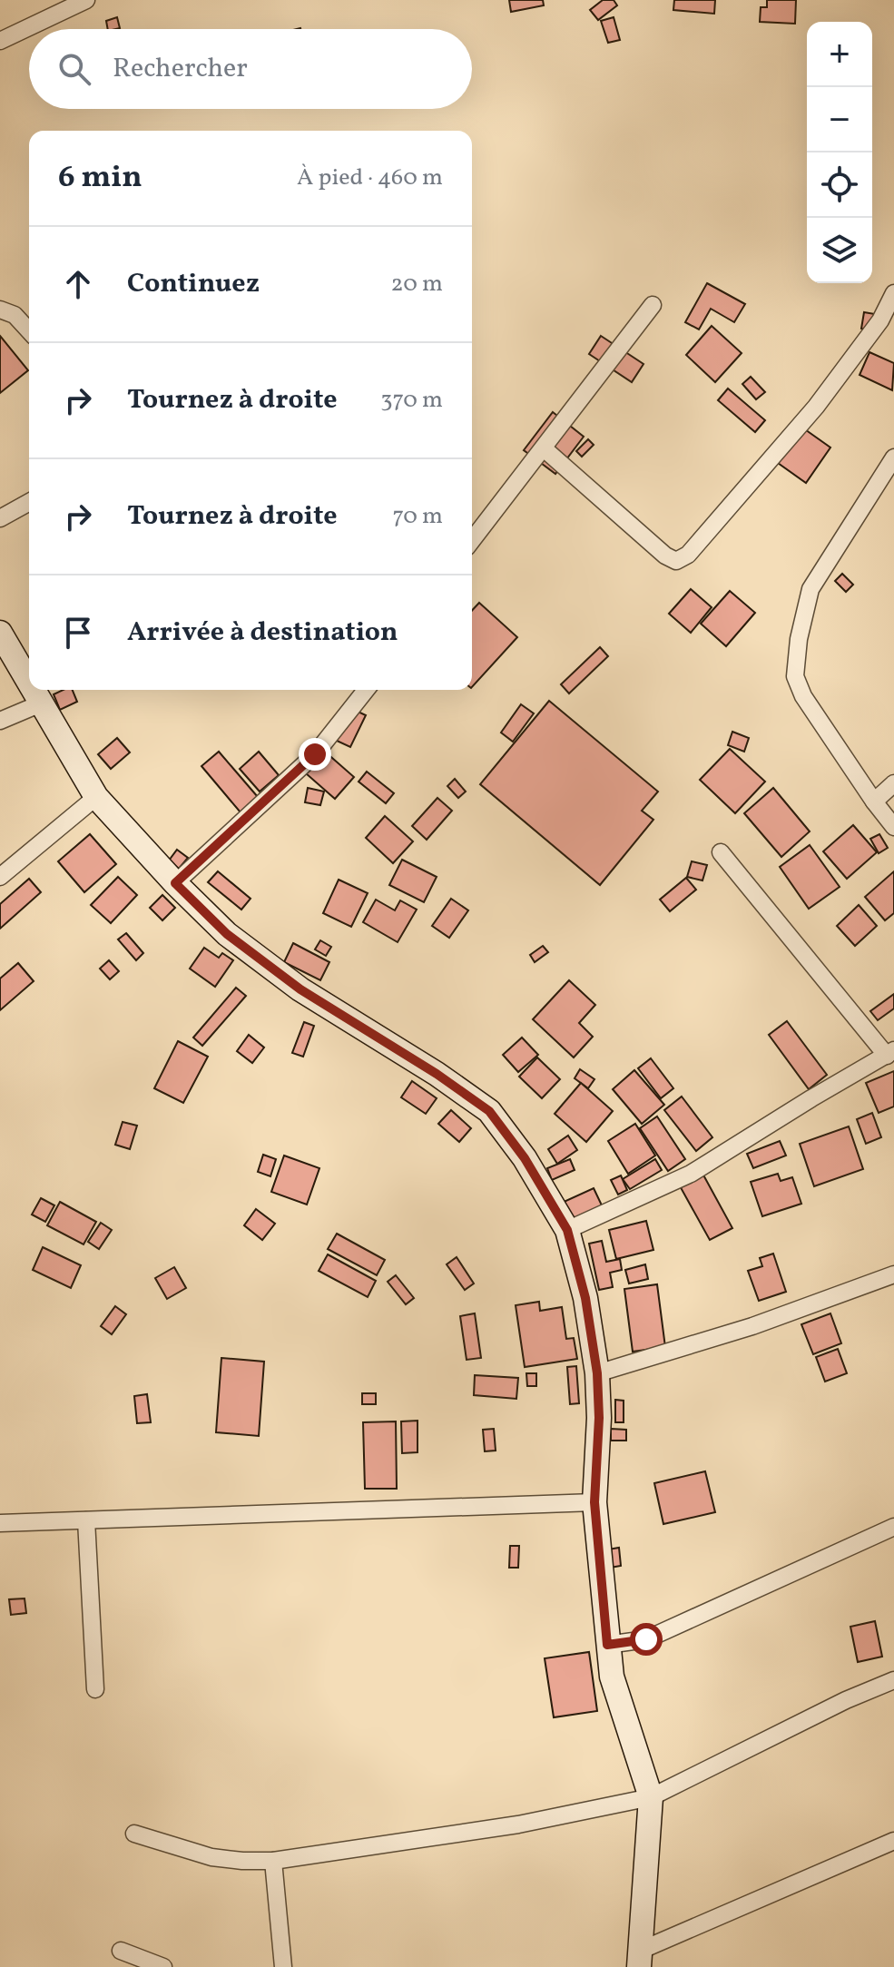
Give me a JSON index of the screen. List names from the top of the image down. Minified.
{"page":{"map_buttons":["+","−"],"search":"Rechercher","heading":["6 min","À pied · 460 m"],"list":[["Continuez","20 m"],["Tournez à droite","370 m"],["Tournez à droite","70 m"],"Arrivée à destination"]}}
